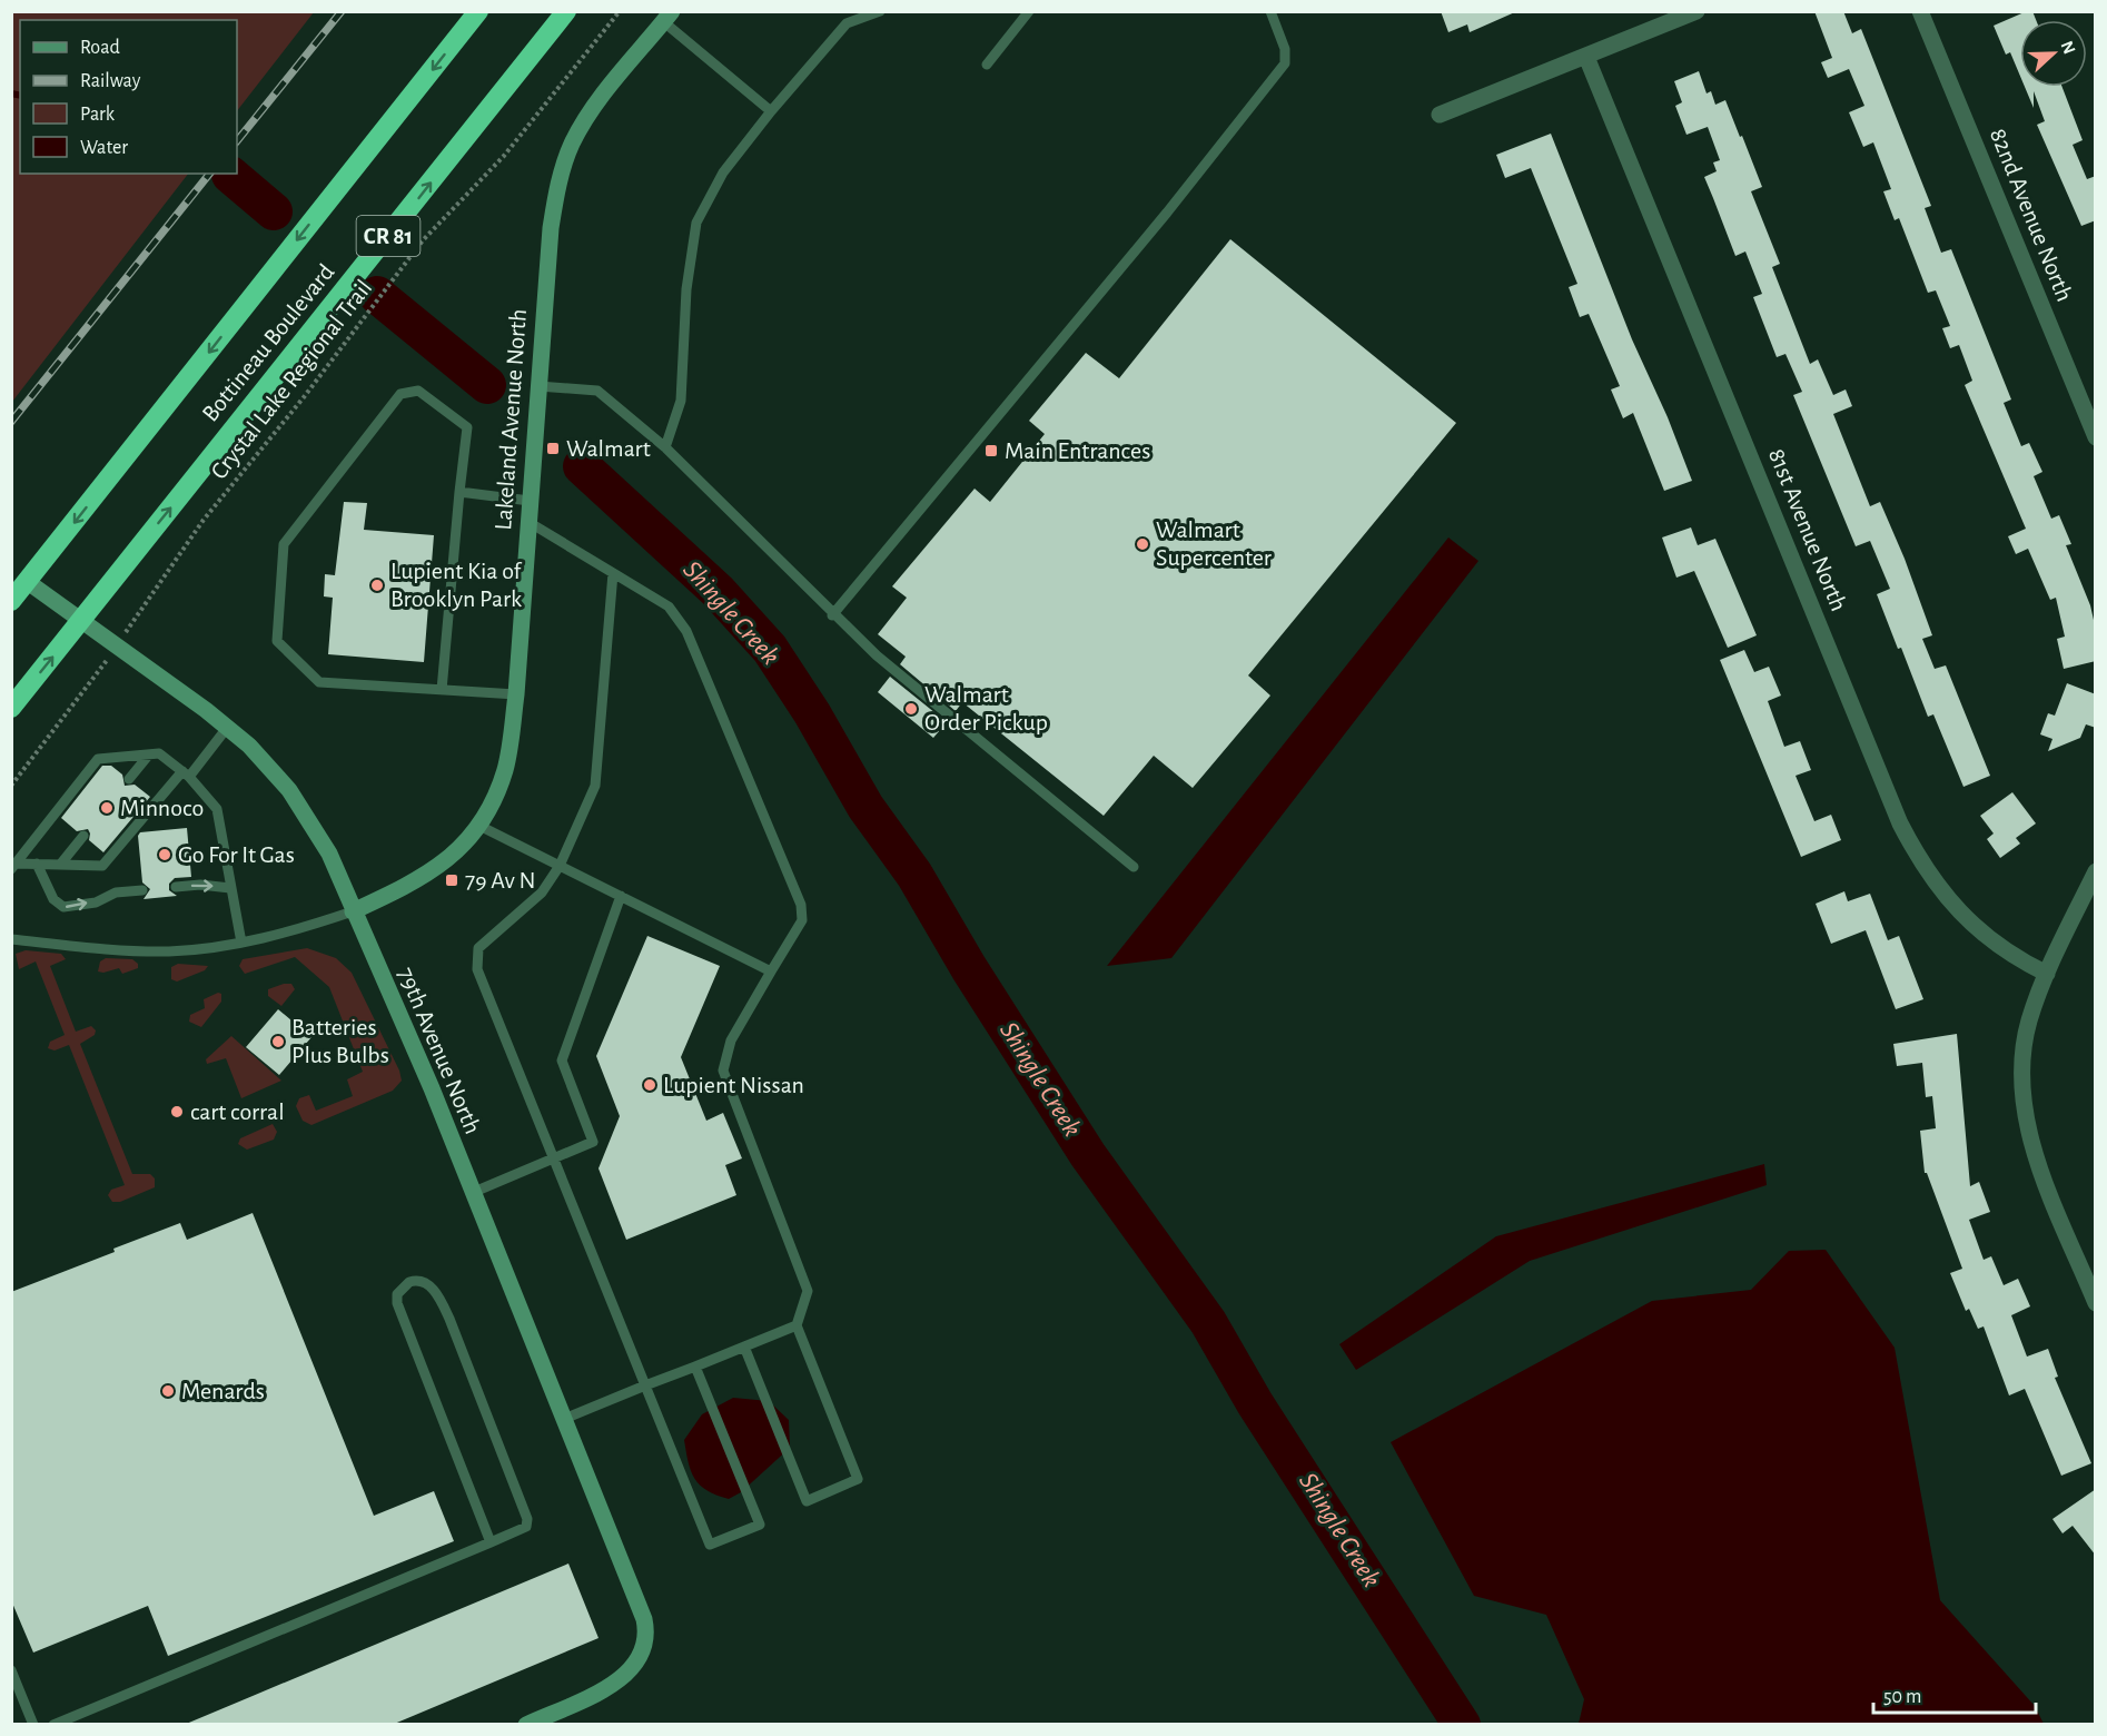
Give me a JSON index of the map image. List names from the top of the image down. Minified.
{"streets":{"highway":["CR 81","Bottineau Boulevard"],"street":["82nd Avenue North","Lakeland Avenue North","81st Avenue North","79th Avenue North"],"path":["Crystal Lake Regional Trail"]},"crossings":[["Bottineau Boulevard","79th Avenue North"],["Crystal Lake Regional Trail","79th Avenue North"],["Lakeland Avenue North","79th Avenue North"]],"water":["Shingle Creek"],"places":{"transit":["Walmart","Main Entrances","79 Av N"],"other":["Walmart Supercenter","Lupient Kia of Brooklyn Park","Walmart Order Pickup","Minnoco","Go For It Gas","Batteries Plus Bulbs","Lupient Nissan","cart corral","Menards"]},"legend":["Road","Railway","Park","Water"],"scale_bar":"50 m","north":"right"}
